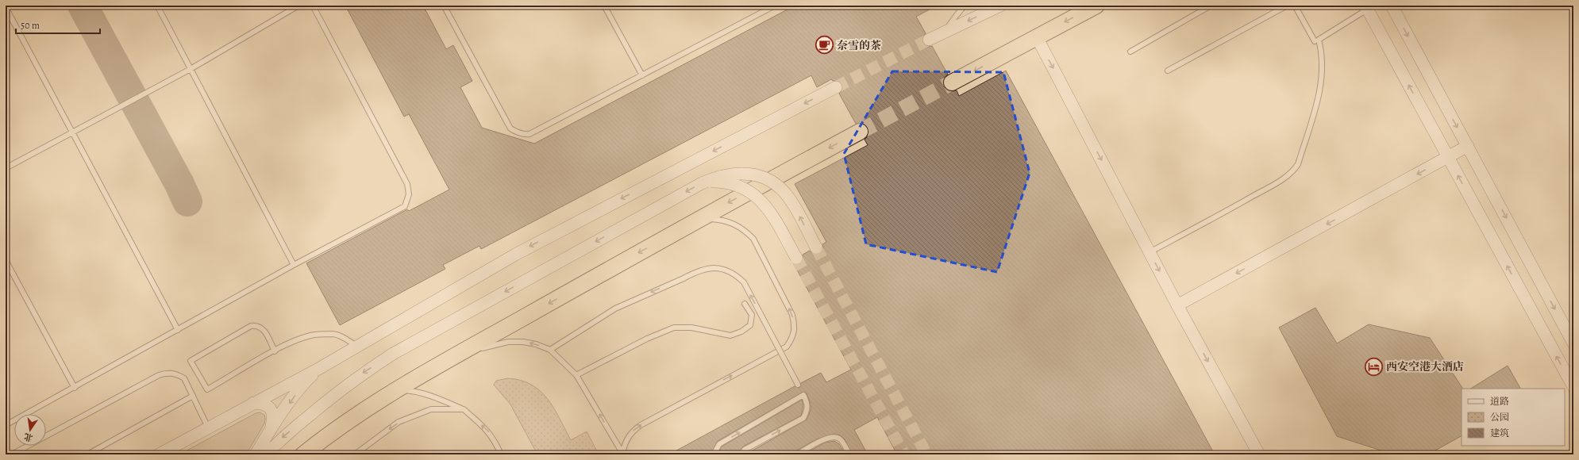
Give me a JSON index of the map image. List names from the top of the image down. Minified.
{"places":{"cafe":["奈雪的茶"],"hotel":["西安空港大酒店"]},"legend":["道路","公园","建筑"],"scale_bar":"50 m","north":"bottom"}
